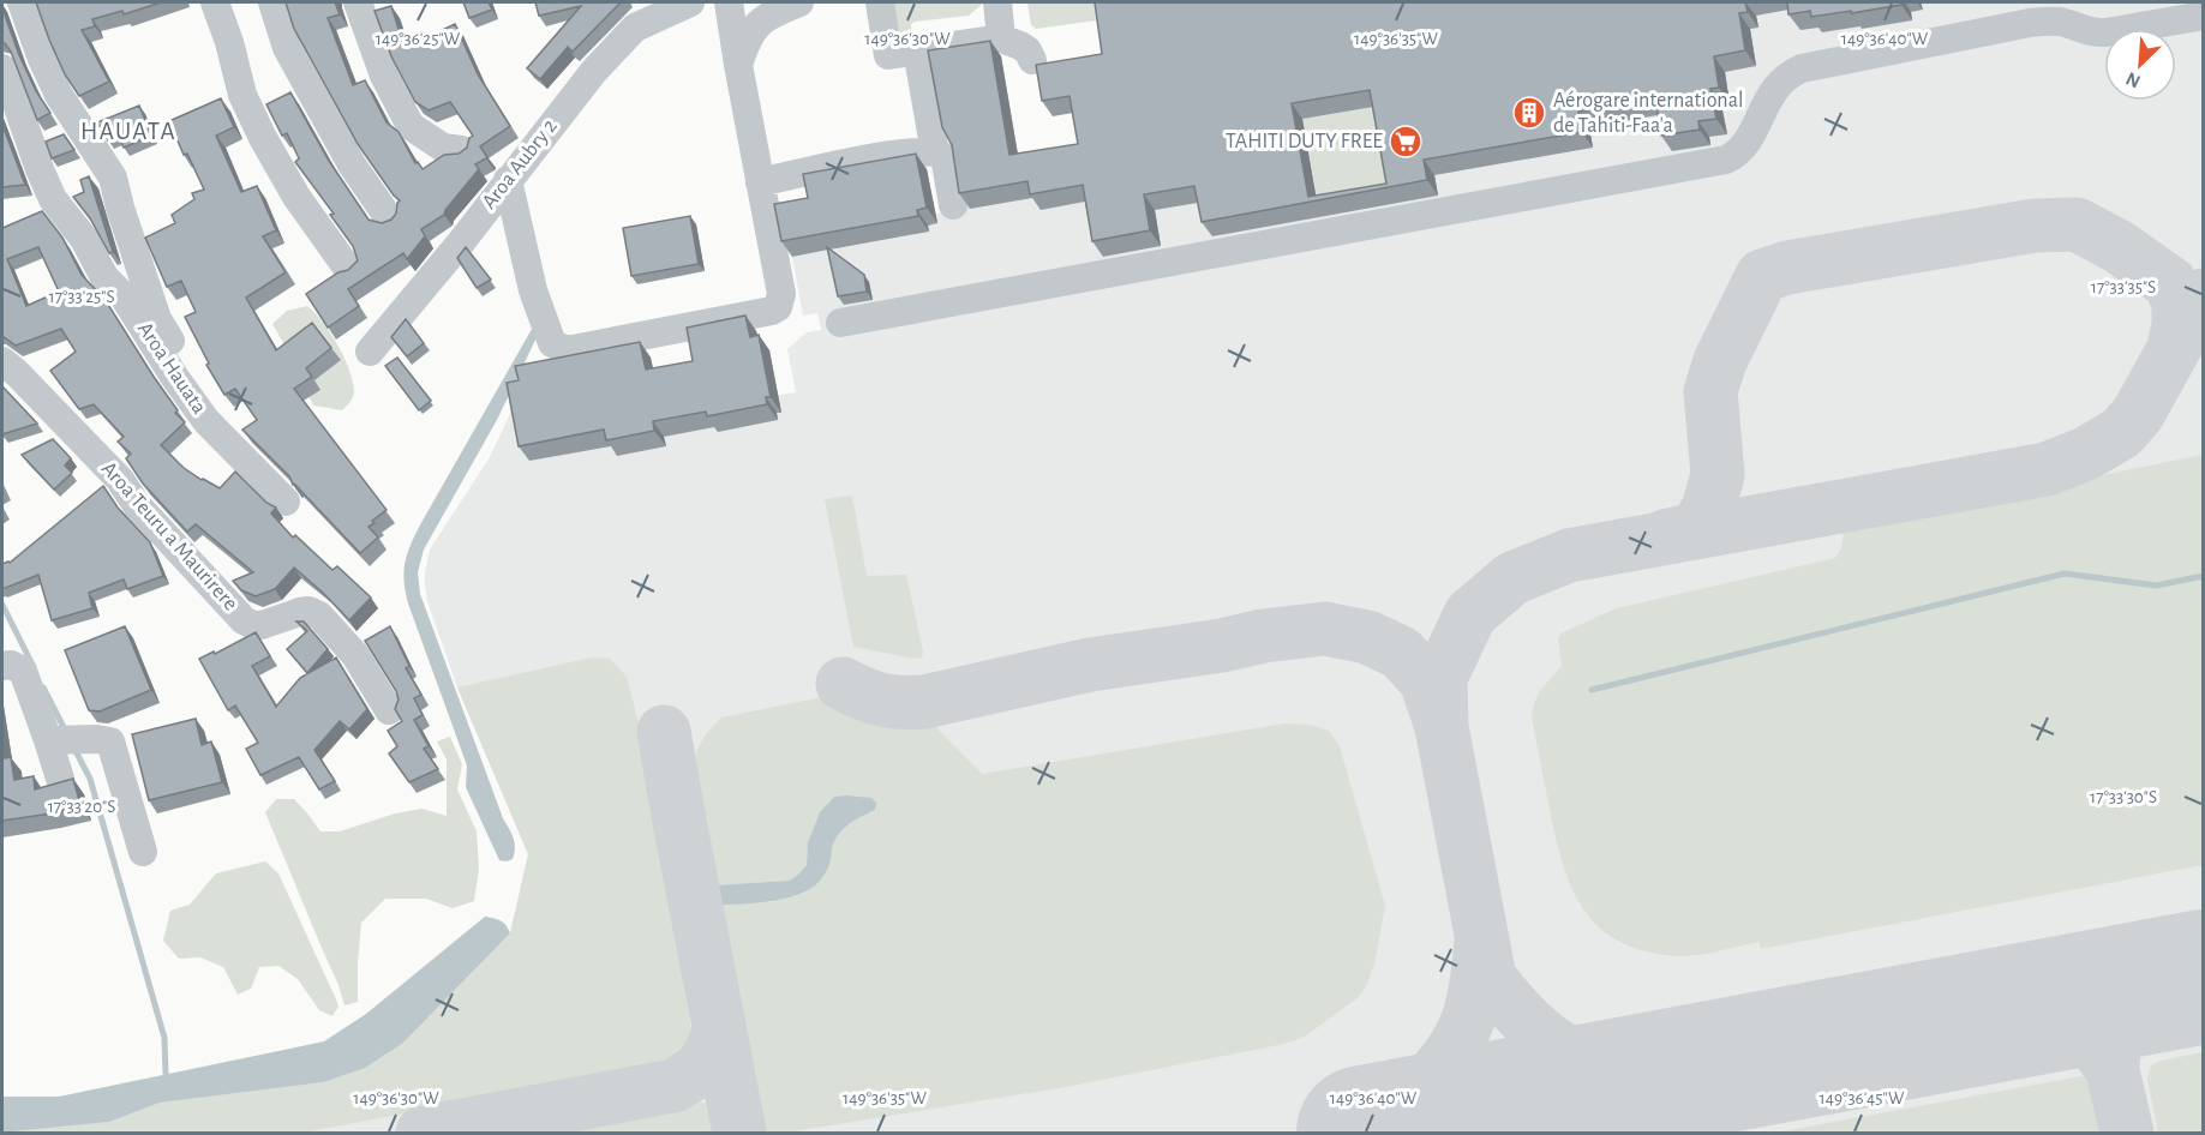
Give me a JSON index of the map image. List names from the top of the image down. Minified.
{"streets":{"street":["Aroa Aubry 2","Aroa Hauata","Aroa Teuru a Maurirere"]},"districts":["HAUATA"],"places":{"building":["Aérogare international de Tahiti-Faa'a"],"supermarket":["TAHITI DUTY FREE"]},"north":"bottom left","coordinates":["149°36'25\"W","149°36'30\"W","149°36'35\"W","149°36'40\"W","17°33'35\"S","17°33'25\"S","17°33'30\"S","17°33'20\"S","149°36'45\"W"]}
